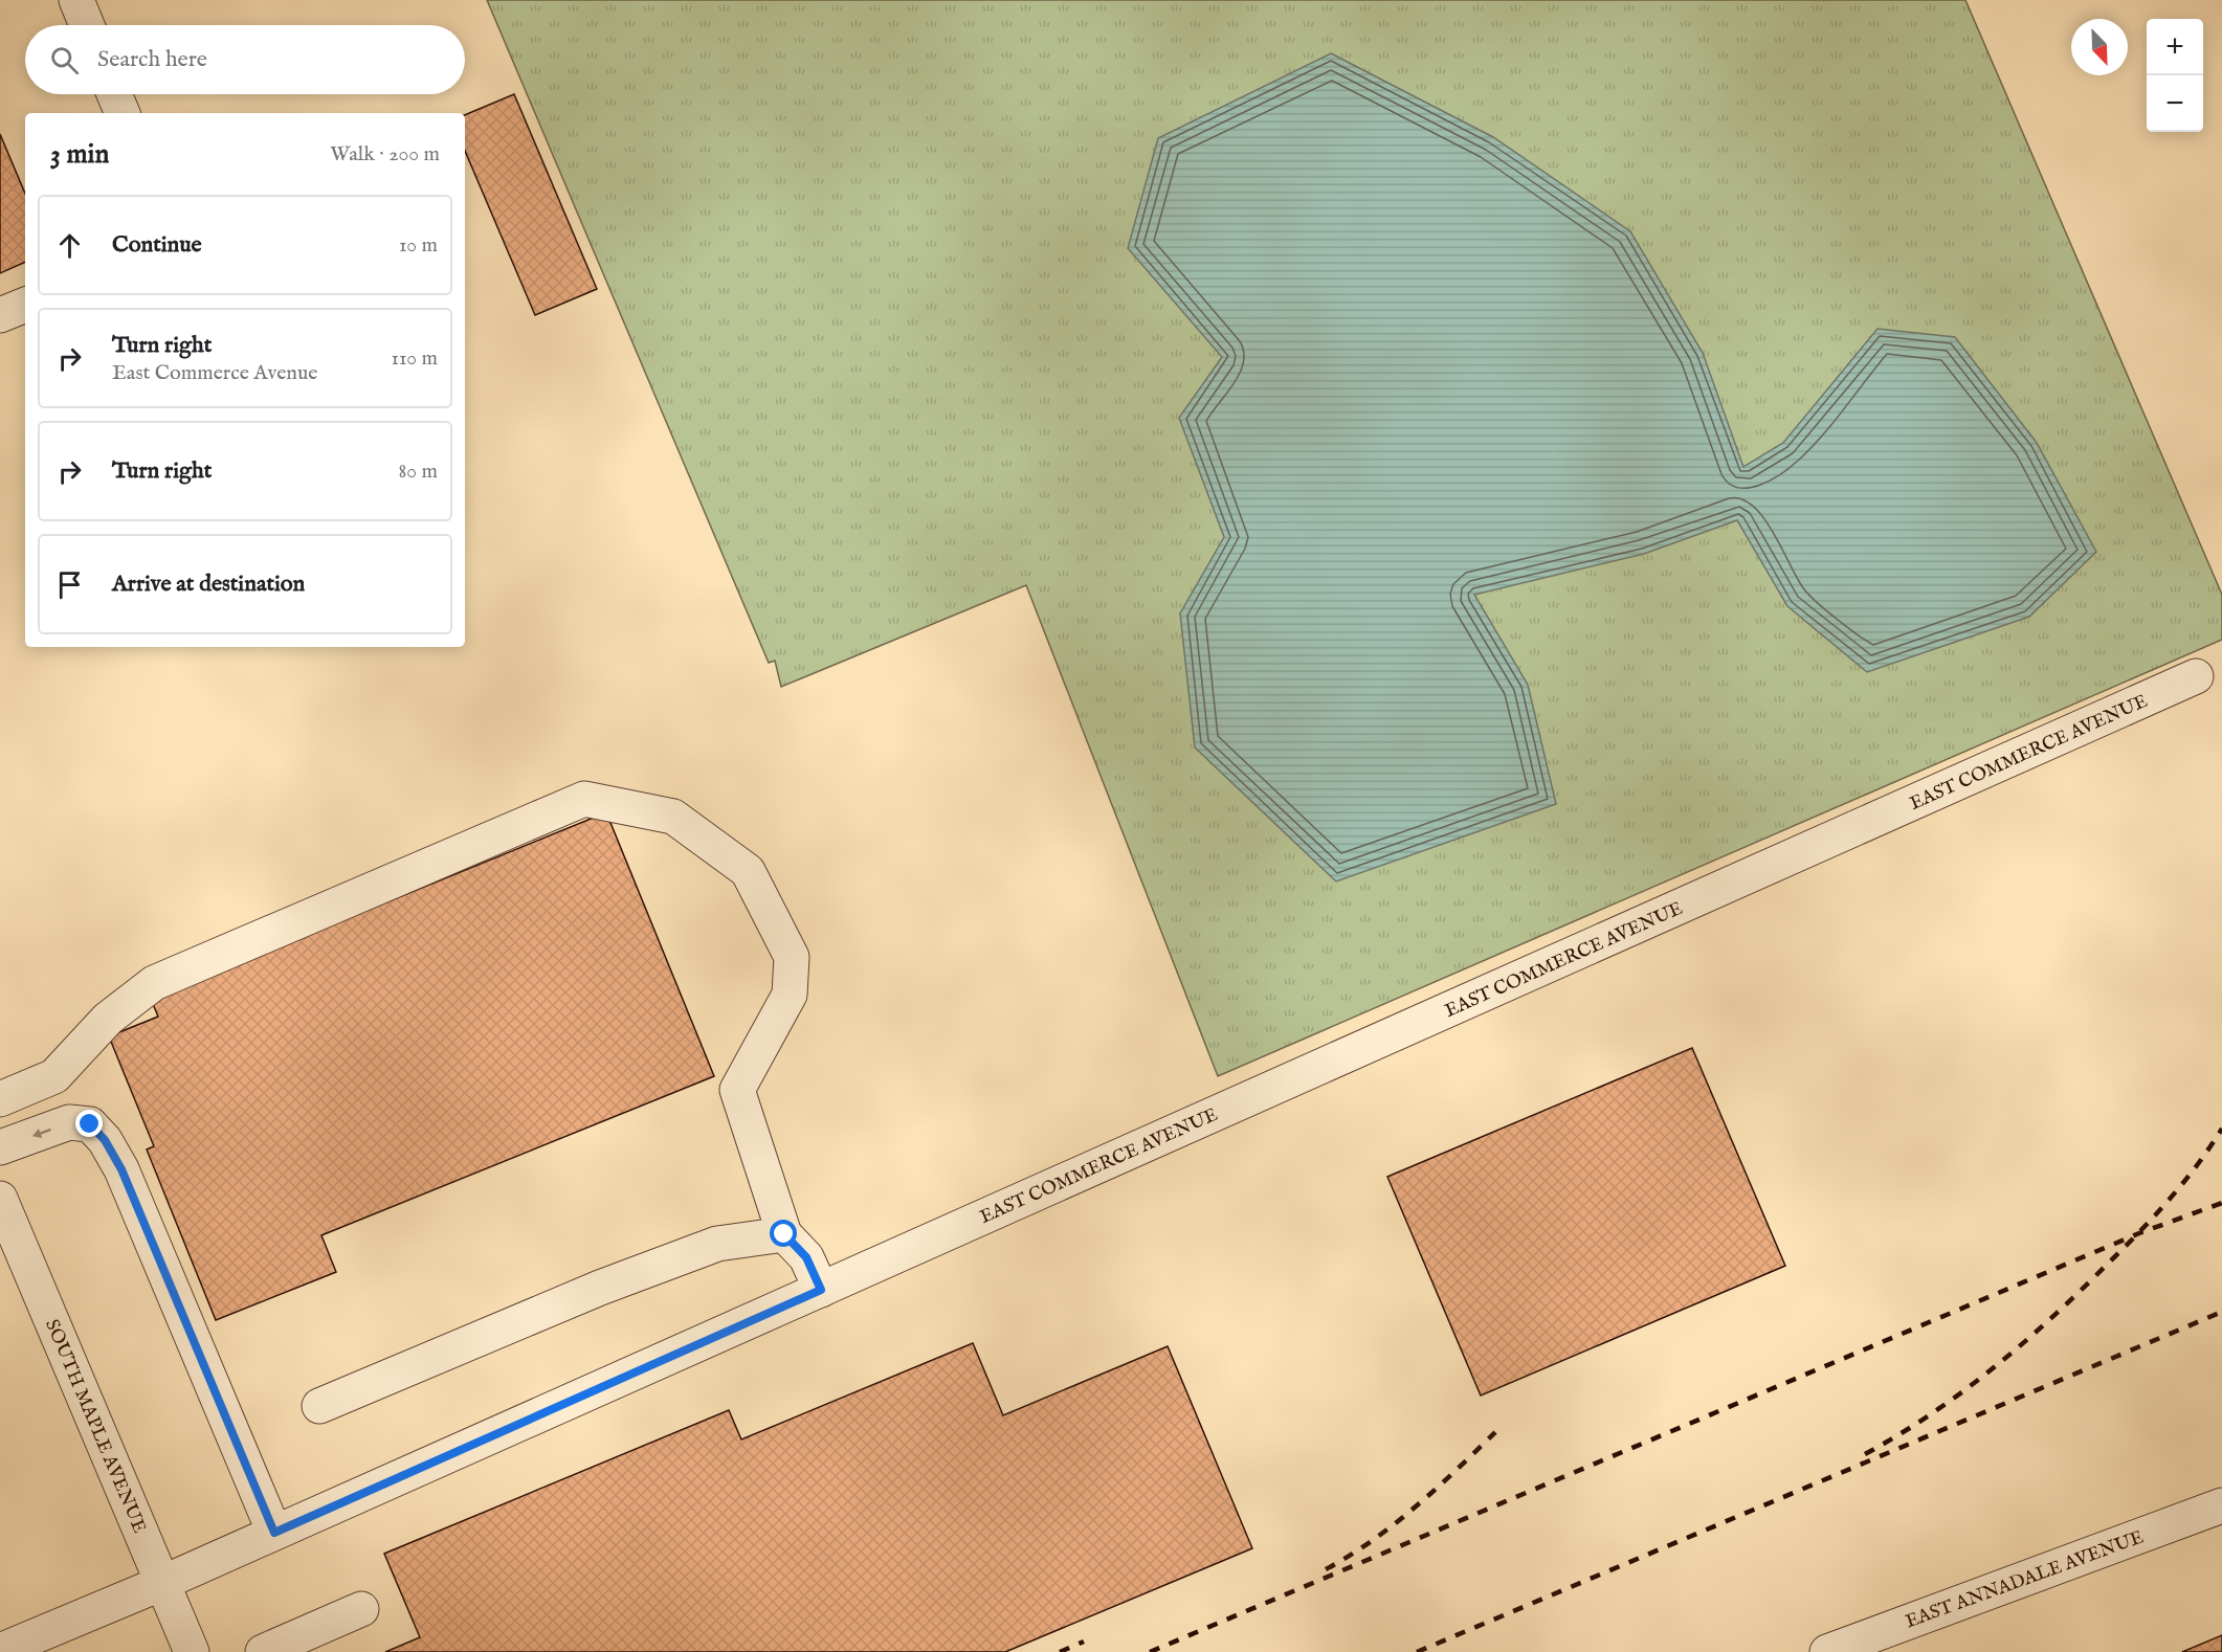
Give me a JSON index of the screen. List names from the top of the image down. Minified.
{"streets":{"street":["EAST COMMERCE AVENUE","SOUTH MAPLE AVENUE","EAST ANNADALE AVENUE"]},"crossings":[["EAST COMMERCE AVENUE","SOUTH MAPLE AVENUE"]],"north":"bottom right","page":{"map_buttons":["+","−"],"search":"Search here","heading":["3 min","Walk · 200 m"],"list":[["Continue","10 m"],["Turn right","East Commerce Avenue","110 m"],["Turn right","80 m"],"Arrive at destination"]}}
